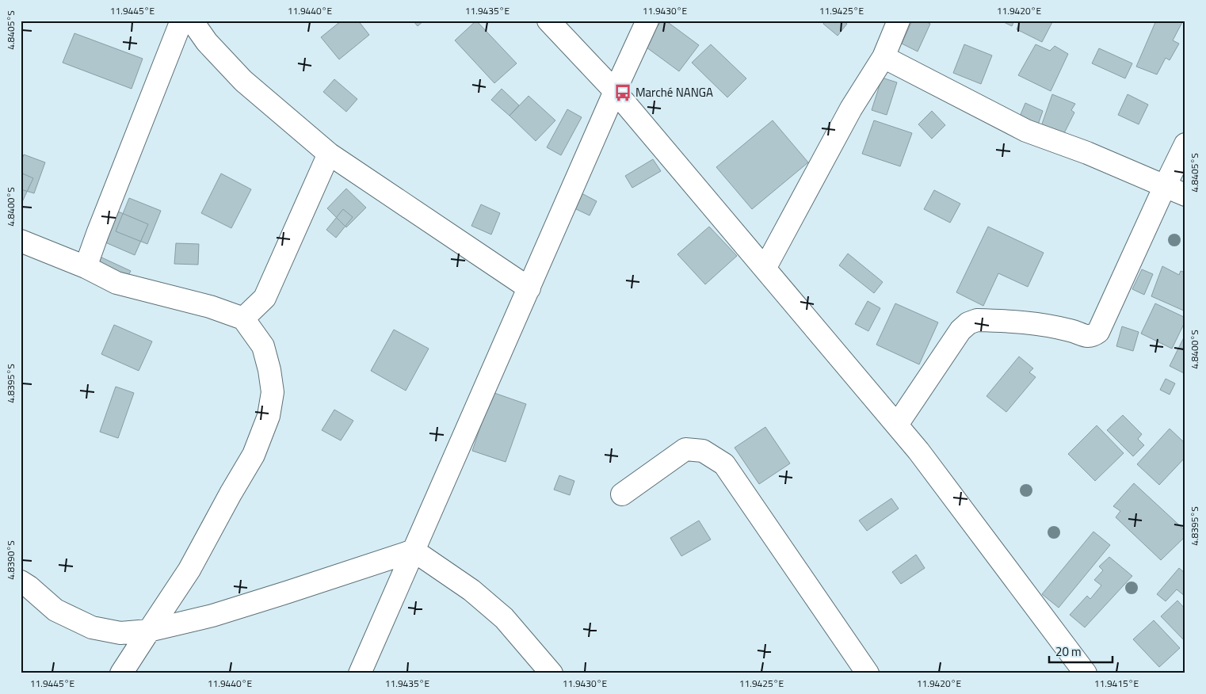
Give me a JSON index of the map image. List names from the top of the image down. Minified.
{"places":{"bus stop":["Marché NANGA"]},"scale_bar":"20 m","coordinates":["11.9445°E","11.9440°E","11.9435°E","11.9430°E","11.9425°E","11.9420°E","4.8405°S","4.8400°S","4.8395°S","4.8390°S","11.9415°E"]}
